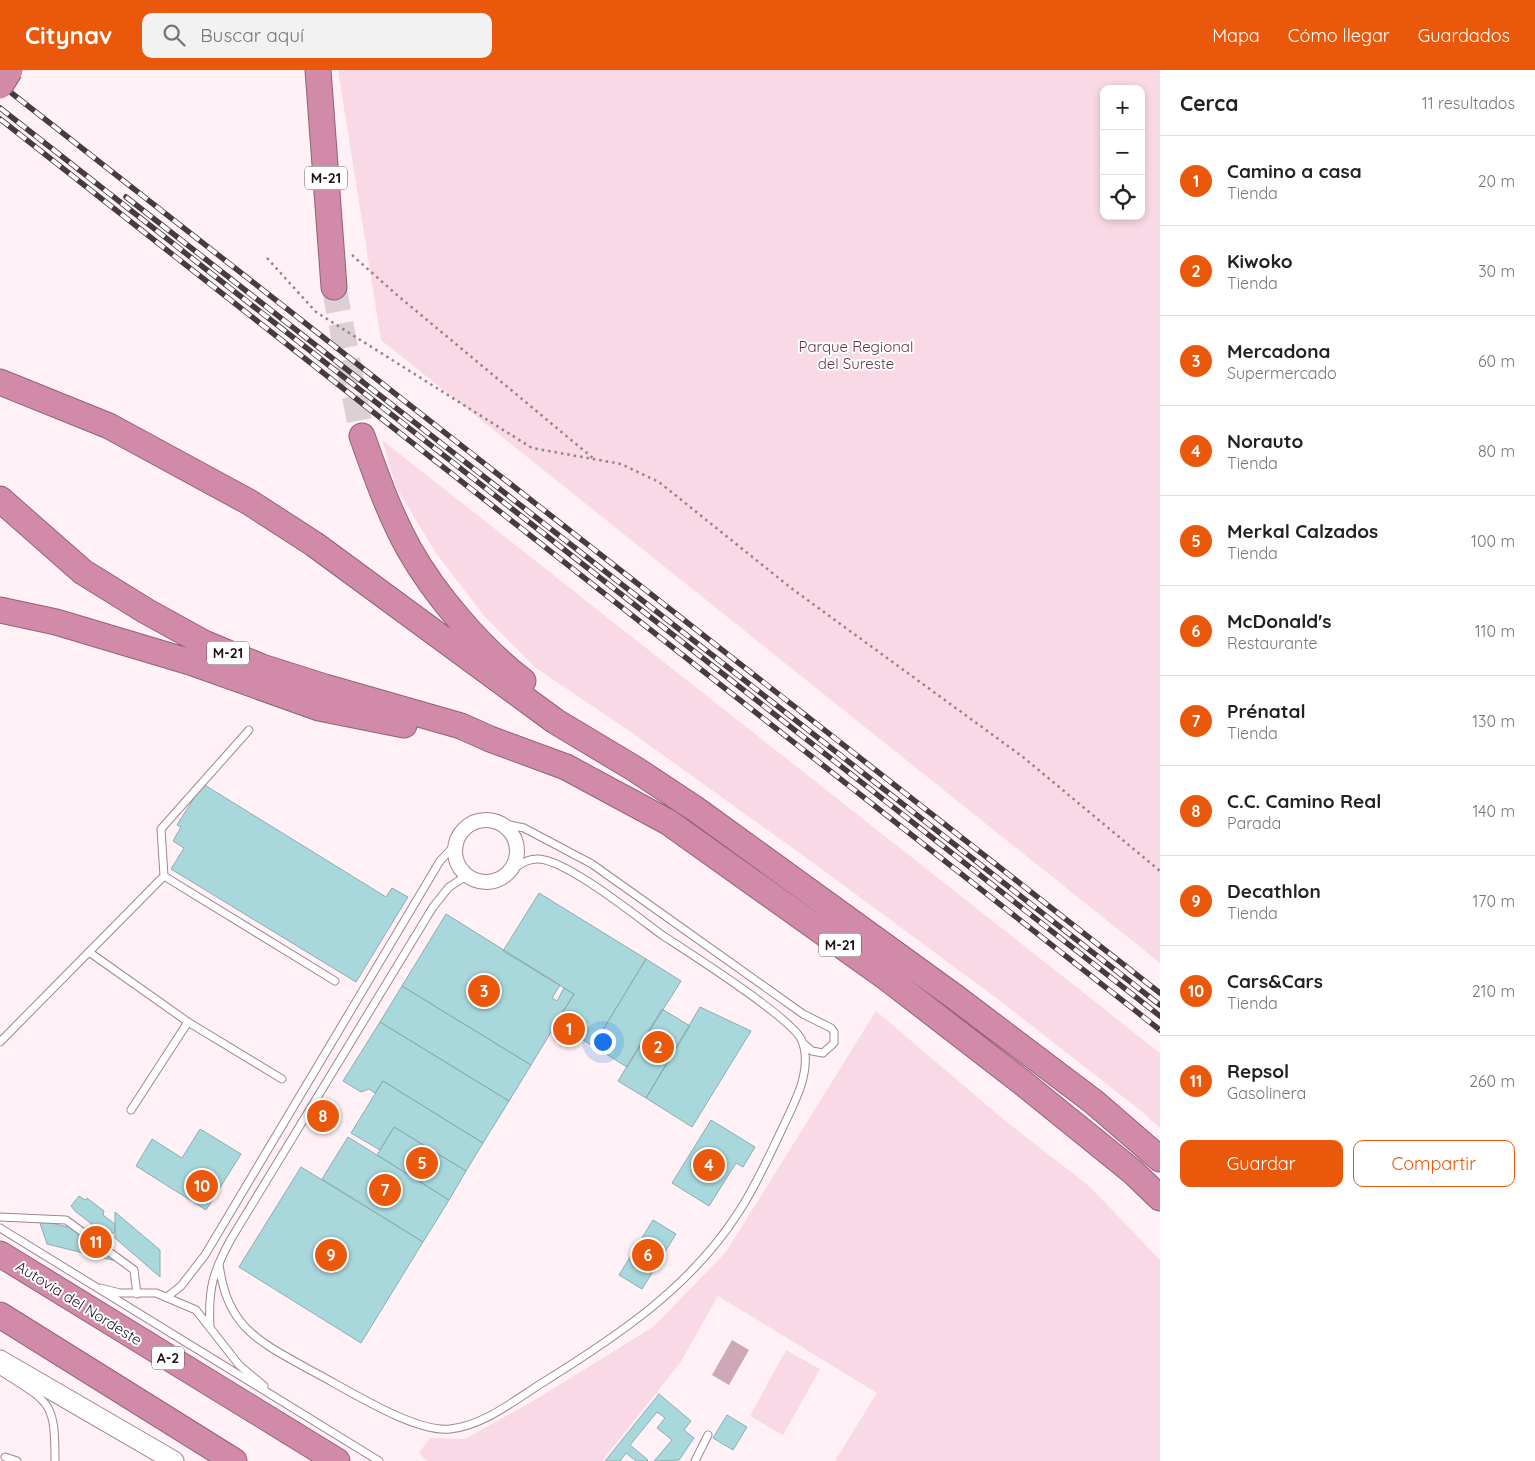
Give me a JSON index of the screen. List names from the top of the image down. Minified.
{"streets":{"highway":["M-21","Autovía del Nordeste","A-2"]},"parks":["Parque Regional del Sureste"],"page":{"header":"Citynav","search":"Buscar aquí","nav":["Mapa","Cómo llegar","Guardados"],"heading":["Cerca","11 resultados"],"map_buttons":["+","−"],"list":[{"mark":"1","name":"Camino a casa","note":"Tienda","value":"20 m"},{"mark":"2","name":"Kiwoko","note":"Tienda","value":"30 m"},{"mark":"3","name":"Mercadona","note":"Supermercado","value":"60 m"},{"mark":"4","name":"Norauto","note":"Tienda","value":"80 m"},{"mark":"5","name":"Merkal Calzados","note":"Tienda","value":"100 m"},{"mark":"6","name":"McDonald's","note":"Restaurante","value":"110 m"},{"mark":"7","name":"Prénatal","note":"Tienda","value":"130 m"},{"mark":"8","name":"C.C. Camino Real","note":"Parada","value":"140 m"},{"mark":"9","name":"Decathlon","note":"Tienda","value":"170 m"},{"mark":"10","name":"Cars&Cars","note":"Tienda","value":"210 m"},{"mark":"11","name":"Repsol","note":"Gasolinera","value":"260 m"}],"pins":["3","1","2","8","5","4","10","7","11","6","9"],"buttons":["Guardar","Compartir"]}}
